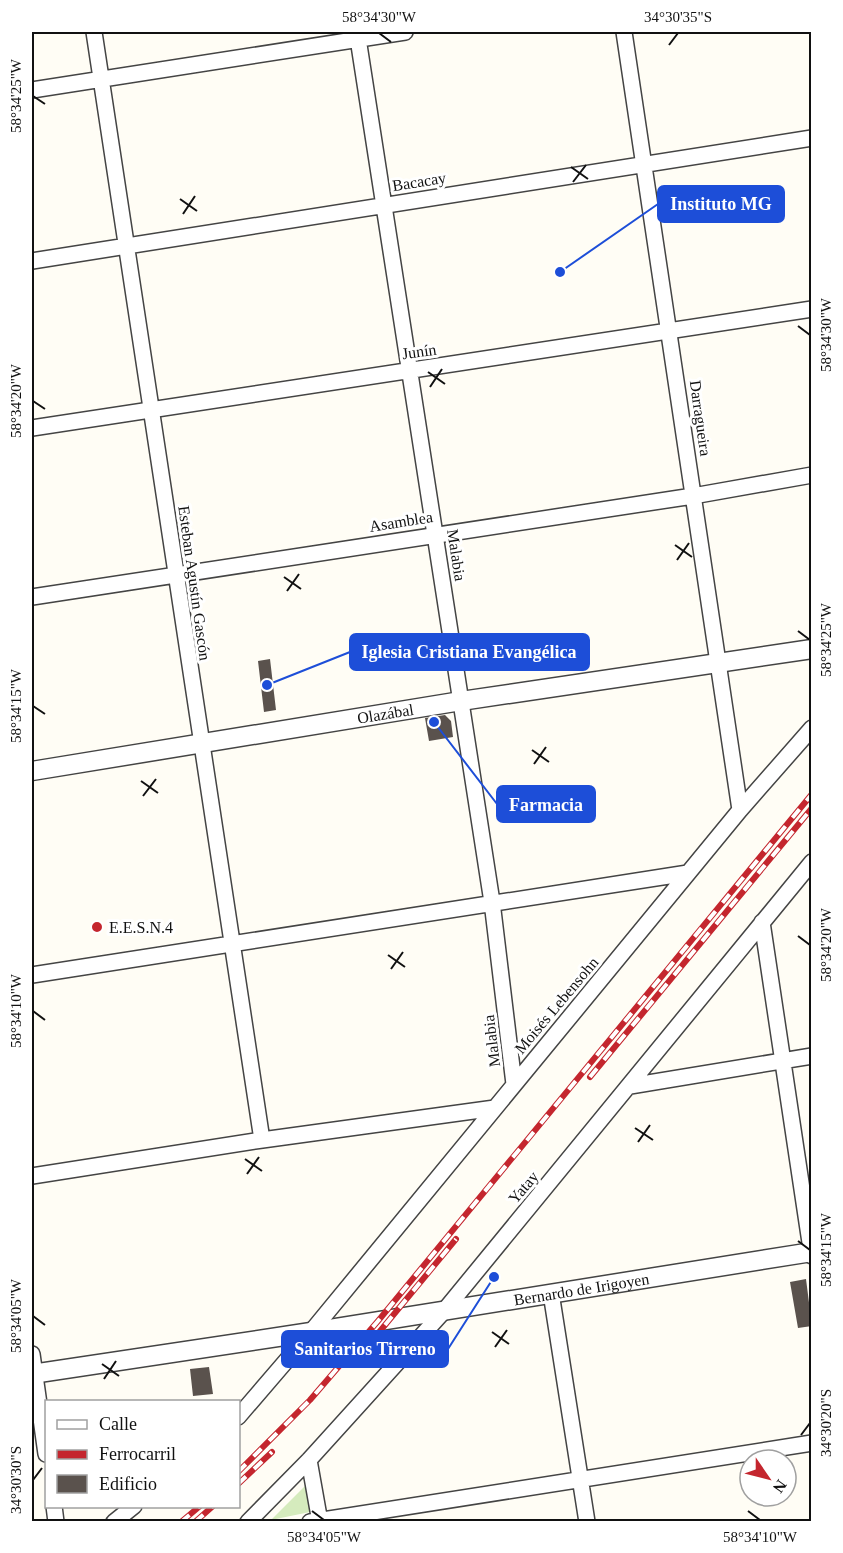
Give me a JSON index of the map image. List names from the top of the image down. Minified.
{"streets":{"street":["Bacacay","Junín","Darragueira","Asamblea","Malabia","Esteban Agustín Gascón","Olazábal","Moisés Lebensohn","Yatay","Bernardo de Irigoyen"]},"crossings":[["Bacacay","Darragueira"],["Bacacay","Malabia"],["Bacacay","Esteban Agustín Gascón"],["Junín","Darragueira"],["Junín","Malabia"],["Junín","Esteban Agustín Gascón"],["Darragueira","Asamblea"],["Darragueira","Olazábal"],["Darragueira","Moisés Lebensohn"],["Asamblea","Malabia"],["Asamblea","Esteban Agustín Gascón"],["Malabia","Olazábal"],["Malabia","Moisés Lebensohn"],["Esteban Agustín Gascón","Olazábal"],["Moisés Lebensohn","Bernardo de Irigoyen"],["Yatay","Bernardo de Irigoyen"]],"places":["Instituto MG","Iglesia Cristiana Evangélica","Farmacia","E.E.S.N.4","Sanitarios Tirreno"],"legend":["Calle","Ferrocarril","Edificio"],"north":"bottom right","coordinates":["58°34'30\"W","34°30'35\"S","58°34'25\"W","58°34'20\"W","58°34'15\"W","58°34'10\"W","58°34'05\"W","34°30'20\"S","34°30'30\"S"]}
